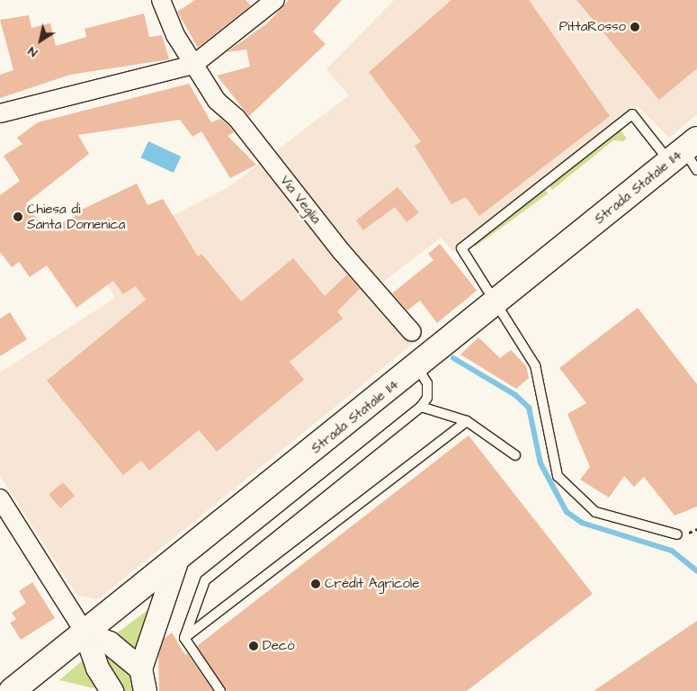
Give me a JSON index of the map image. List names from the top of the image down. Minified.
{"streets":{"main road":["Strada Statale 114"],"street":["Via Veglia"]},"places":["PittaRosso","Chiesa di Santa Domenica","Crédit Agricole","Decò"],"north":"bottom left"}
